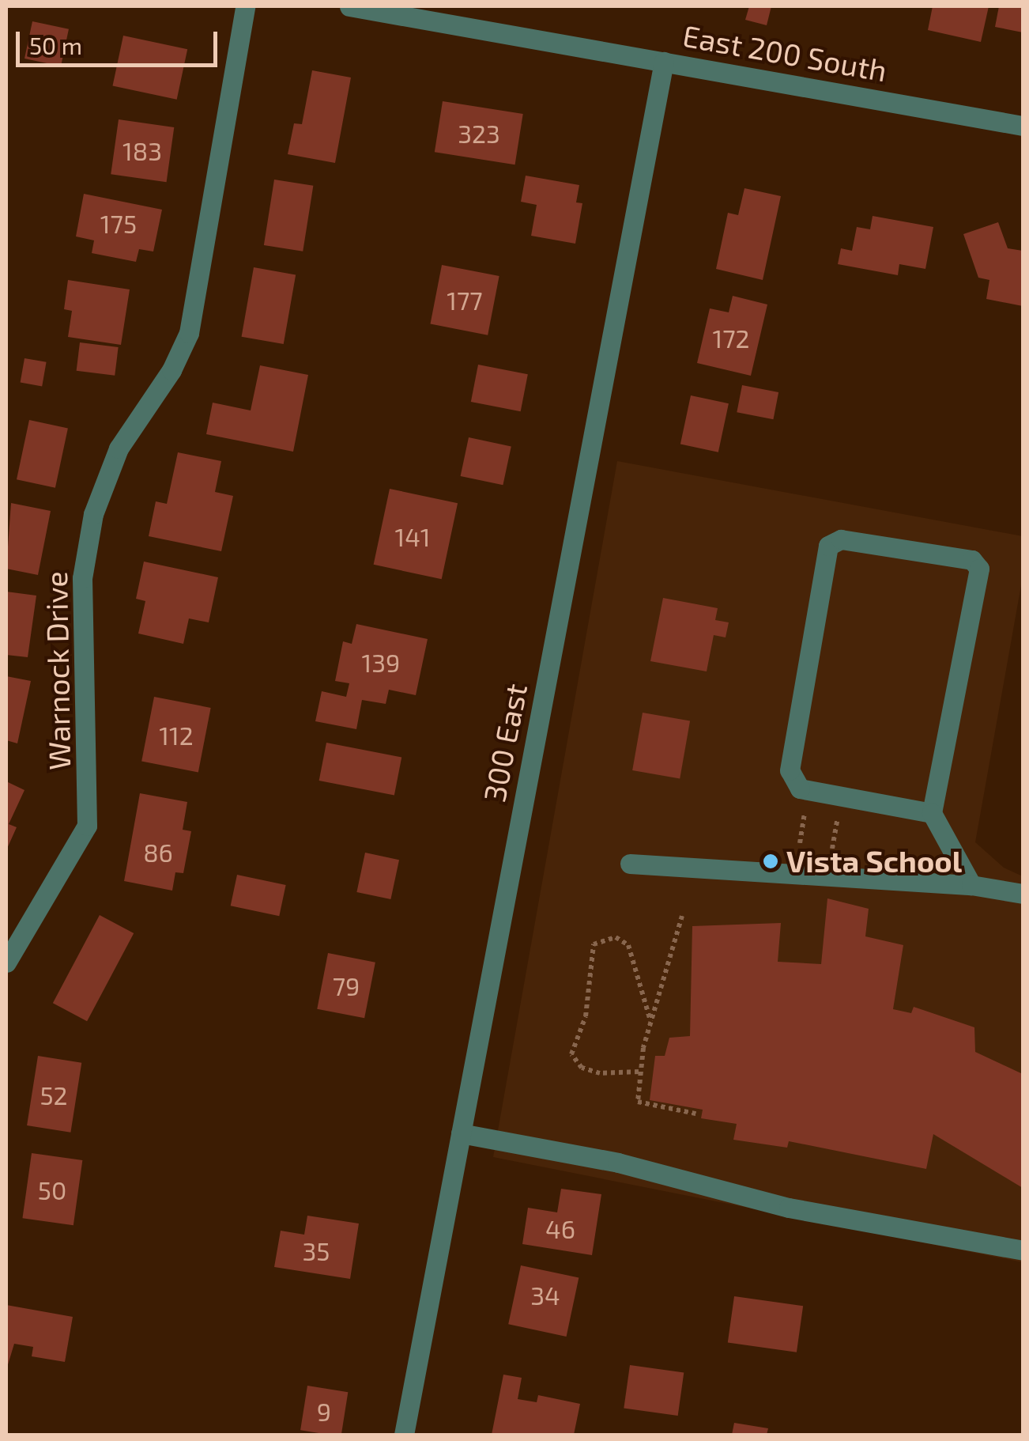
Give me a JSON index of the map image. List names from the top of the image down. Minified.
{"streets":{"street":["East 200 South","Warnock Drive","300 East"]},"crossings":[["East 200 South","300 East"]],"places":["Vista School"],"house_numbers":["323","183","175","177","172","141","139","112","86","79","52","50","46","35","34","9"],"scale_bar":"50 m"}
